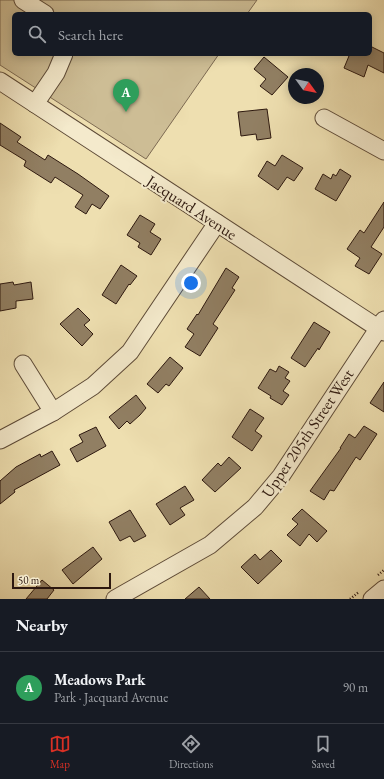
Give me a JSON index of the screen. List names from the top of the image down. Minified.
{"streets":{"street":["Jacquard Avenue","Upper 205th Street West"]},"crossings":[["Jacquard Avenue","Upper 205th Street West"]],"scale_bar":"50 m","north":"bottom right","page":{"search":"Search here","pins":"A","scale":"50 m","heading":"Nearby","list":[{"mark":"A","name":"Meadows Park","note":"Park · Jacquard Avenue","value":"90 m"}],"nav":["Map","Directions","Saved"]}}
